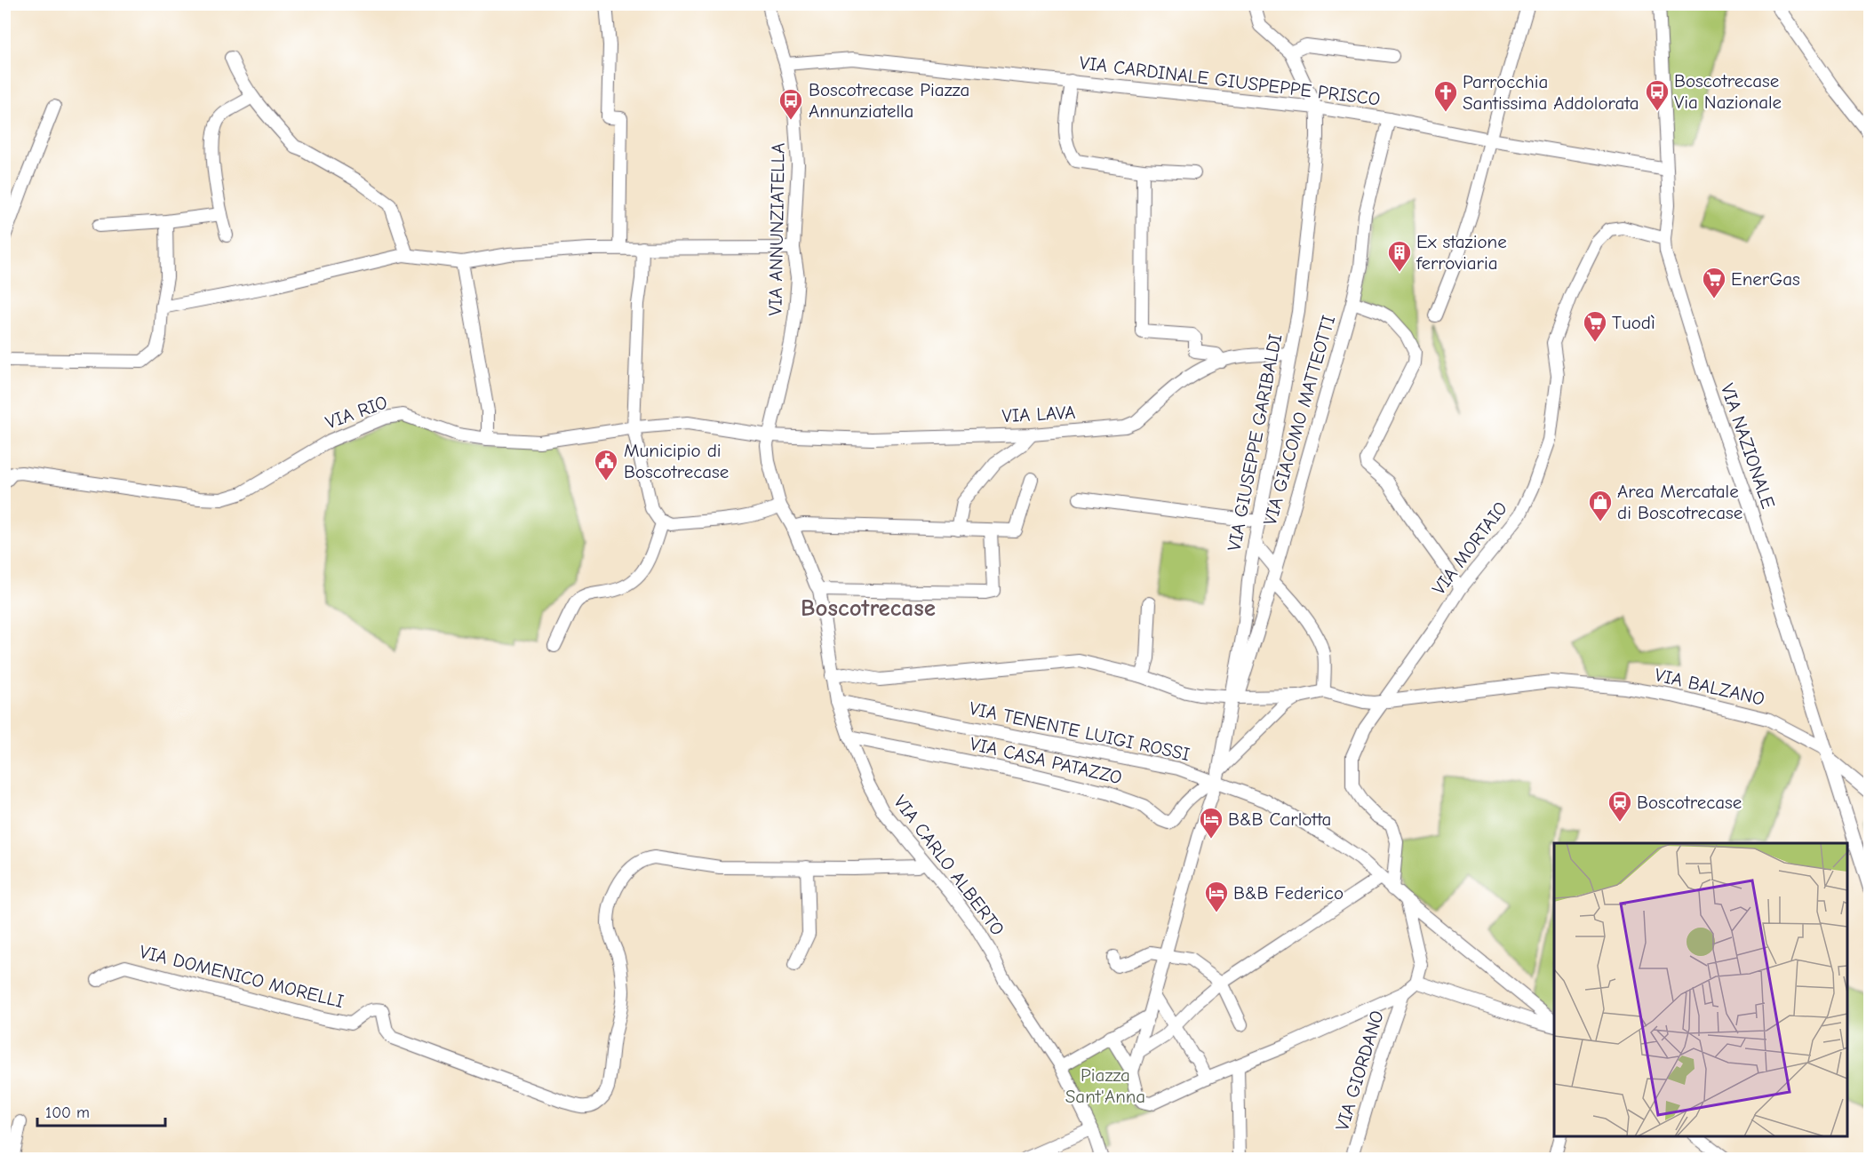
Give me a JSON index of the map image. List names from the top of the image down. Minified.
{"streets":{"street":["VIA CARDINALE GIUSPEPPE PRISCO","VIA ANNUNZIATELLA","VIA RIO","VIA LAVA","VIA GIACOMO MATTEOTTI","VIA GIUSEPPE GARIBALDI","VIA NAZIONALE","VIA MORTAIO","VIA BALZANO","VIA TENENTE LUIGI ROSSI","VIA CASA PATAZZO","VIA CARLO ALBERTO","VIA DOMENICO MORELLI","VIA GIORDANO"]},"crossings":[["VIA CARDINALE GIUSPEPPE PRISCO","VIA ANNUNZIATELLA"],["VIA CARDINALE GIUSPEPPE PRISCO","VIA GIACOMO MATTEOTTI"],["VIA CARDINALE GIUSPEPPE PRISCO","VIA GIUSEPPE GARIBALDI"],["VIA CARDINALE GIUSPEPPE PRISCO","VIA NAZIONALE"],["VIA ANNUNZIATELLA","VIA RIO"],["VIA ANNUNZIATELLA","VIA LAVA"],["VIA ANNUNZIATELLA","VIA TENENTE LUIGI ROSSI"],["VIA ANNUNZIATELLA","VIA CARLO ALBERTO"],["VIA RIO","VIA LAVA"],["VIA LAVA","VIA GIUSEPPE GARIBALDI"],["VIA GIACOMO MATTEOTTI","VIA GIUSEPPE GARIBALDI"],["VIA GIACOMO MATTEOTTI","VIA TENENTE LUIGI ROSSI"],["VIA GIACOMO MATTEOTTI","VIA CASA PATAZZO"],["VIA NAZIONALE","VIA MORTAIO"],["VIA NAZIONALE","VIA BALZANO"],["VIA MORTAIO","VIA BALZANO"],["VIA MORTAIO","VIA TENENTE LUIGI ROSSI"],["VIA TENENTE LUIGI ROSSI","VIA CASA PATAZZO"],["VIA TENENTE LUIGI ROSSI","VIA CARLO ALBERTO"],["VIA CASA PATAZZO","VIA CARLO ALBERTO"],["VIA CARLO ALBERTO","VIA DOMENICO MORELLI"]],"districts":["Boscotrecase"],"parks":["Piazza Sant'Anna"],"places":{"bus stop":["Boscotrecase Via Nazionale","Boscotrecase Piazza Annunziatella"],"church":["Parrocchia Santissima Addolorata"],"building":["Ex stazione ferroviaria"],"supermarket":["EnerGas","Tuodì"],"public building":["Municipio di Boscotrecase"],"shop":["Area Mercatale di Boscotrecase"],"station":["Boscotrecase"],"hotel":["B&B Carlotta","B&B Federico"]},"scale_bar":"100 m"}
